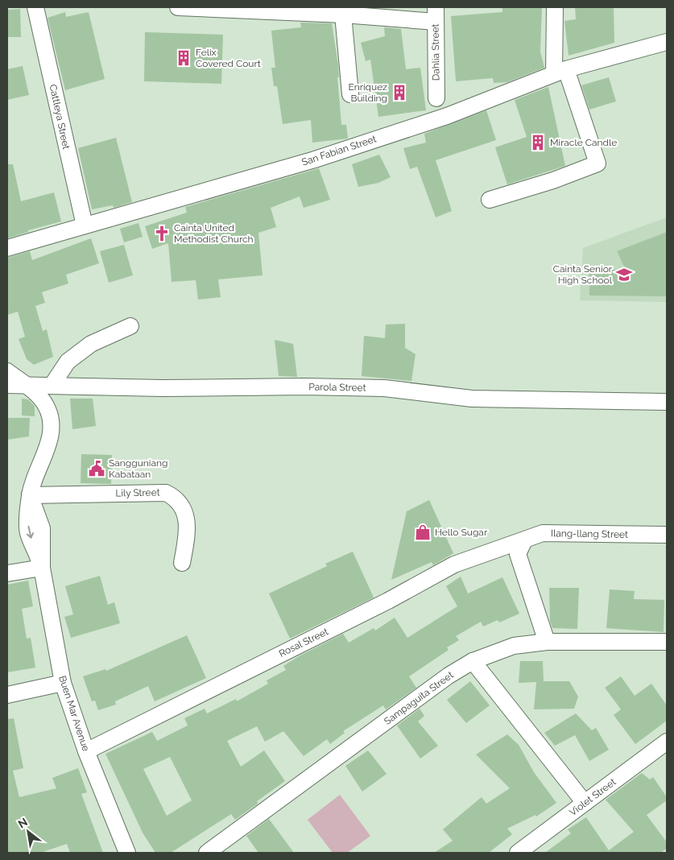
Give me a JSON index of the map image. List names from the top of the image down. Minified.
{"streets":{"street":["Dahlia Street","Cattleya Street","San Fabian Street","Parola Street","Lily Street","Ilang-llang Street","Rosal Street","Sampaguita Street","Buen Mar Avenue","Violet Street"]},"crossings":[["Cattleya Street","San Fabian Street"],["Parola Street","Buen Mar Avenue"],["Lily Street","Buen Mar Avenue"],["Ilang-llang Street","Rosal Street"],["Rosal Street","Buen Mar Avenue"]],"places":{"building":["Felix Covered Court","Enriquez Building","Miracle Candle"],"church":["Cainta United Methodist Church"],"school or university":["Cainta Senior High School"],"public building":["Sangguniang Kabataan"],"shop":["Hello Sugar"]},"north":"top left"}
